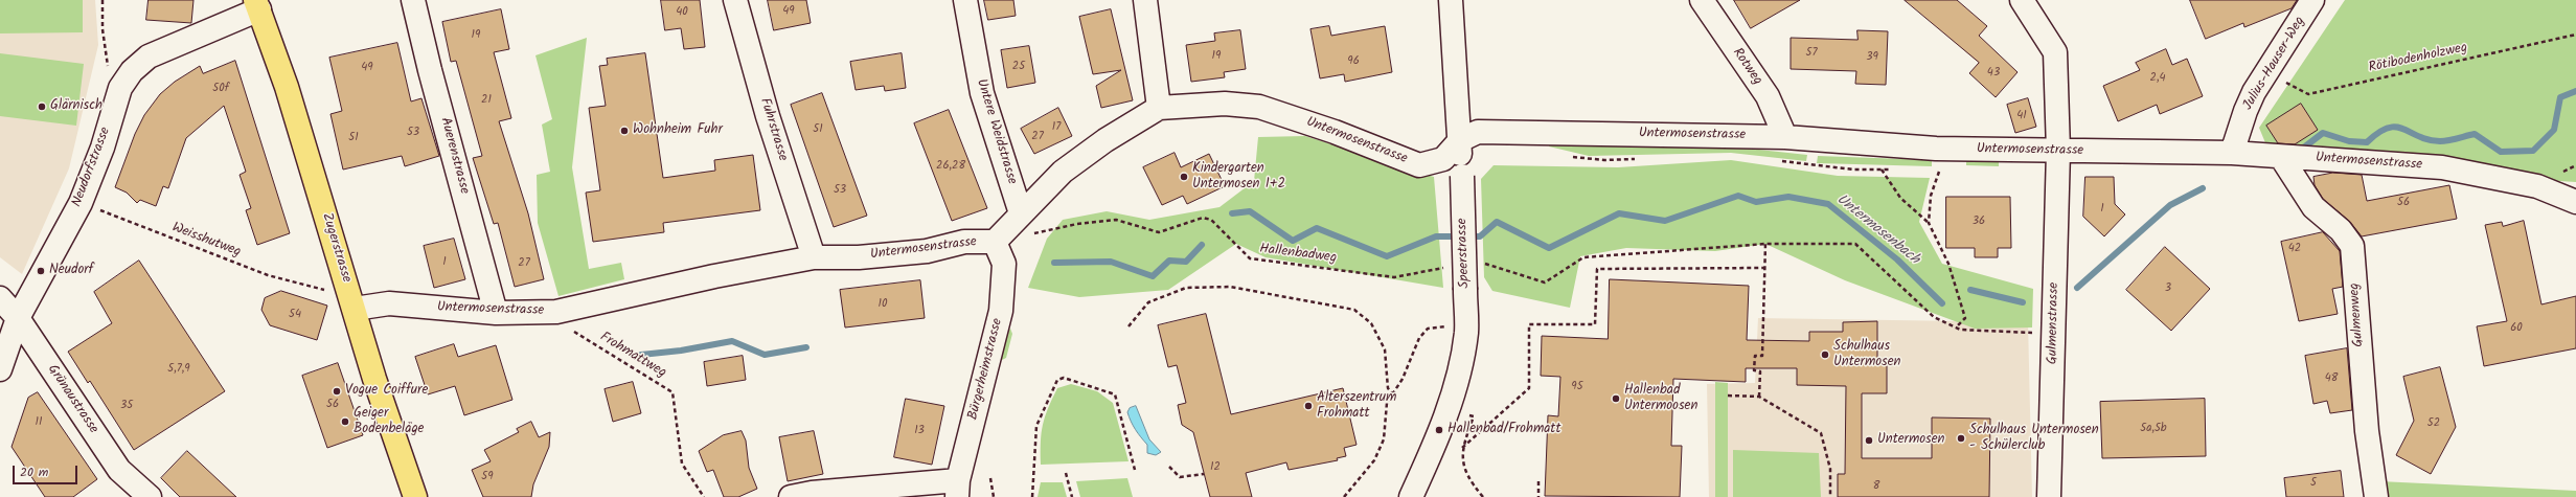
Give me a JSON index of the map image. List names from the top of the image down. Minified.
{"streets":{"main road":["Zugerstrasse"],"street":["Julius-Hauser-Weg","Rotweg","Fuhrstrasse","Untere Weidstrasse","Untermosenstrasse","Auerenstrasse","Neudorfstrasse","Speerstrasse","Gulmenweg","Gulmenstrasse","Bürgerheimstrasse","Grünaustrasse"],"path":["Rötibodenholzweg","Weisshutweg","Hallenbadweg","Frohmattweg"]},"crossings":[["Rötibodenholzweg","Julius-Hauser-Weg"],["Julius-Hauser-Weg","Untermosenstrasse"],["Rotweg","Untermosenstrasse"],["Fuhrstrasse","Untermosenstrasse"],["Untere Weidstrasse","Untermosenstrasse"],["Untermosenstrasse","Auerenstrasse"],["Untermosenstrasse","Zugerstrasse"],["Untermosenstrasse","Speerstrasse"],["Untermosenstrasse","Gulmenweg"],["Untermosenstrasse","Gulmenstrasse"],["Untermosenstrasse","Frohmattweg"],["Untermosenstrasse","Bürgerheimstrasse"],["Neudorfstrasse","Weisshutweg"],["Neudorfstrasse","Zugerstrasse"],["Neudorfstrasse","Grünaustrasse"]],"water":["Untermosenbach"],"places":["Glärnisch","Wohnheim Fuhr","Kindergarten Untermosen 1+2","Neudorf","Schulhaus Untermosen","Vogue Coiffure","Hallenbad Untermoosen","Alterszentrum Frohmatt","Geiger Bodenbeläge","Hallenbad/Frohmatt","Schulhaus Untermosen - Schülerclub","Untermosen"],"house_numbers":["49","40","19","57","19","39","96","25","49","43","2,4","50f","21","41","17","51","53","27","51","26,28","53","56","1","36","42","1","27","3","10","54","60","5,7,9","48","95","56","35","11","52","5a,5b","13","12","59","5","8"],"scale_bar":"20 m"}
